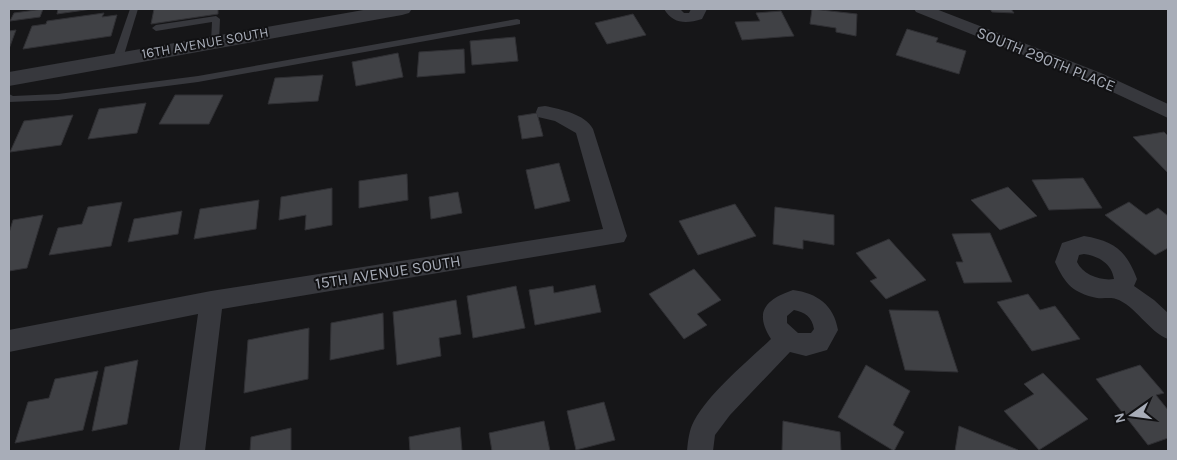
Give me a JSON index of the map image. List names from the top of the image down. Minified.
{"streets":{"street":["16TH AVENUE SOUTH","SOUTH 290TH PLACE","15TH AVENUE SOUTH"]},"north":"left"}
